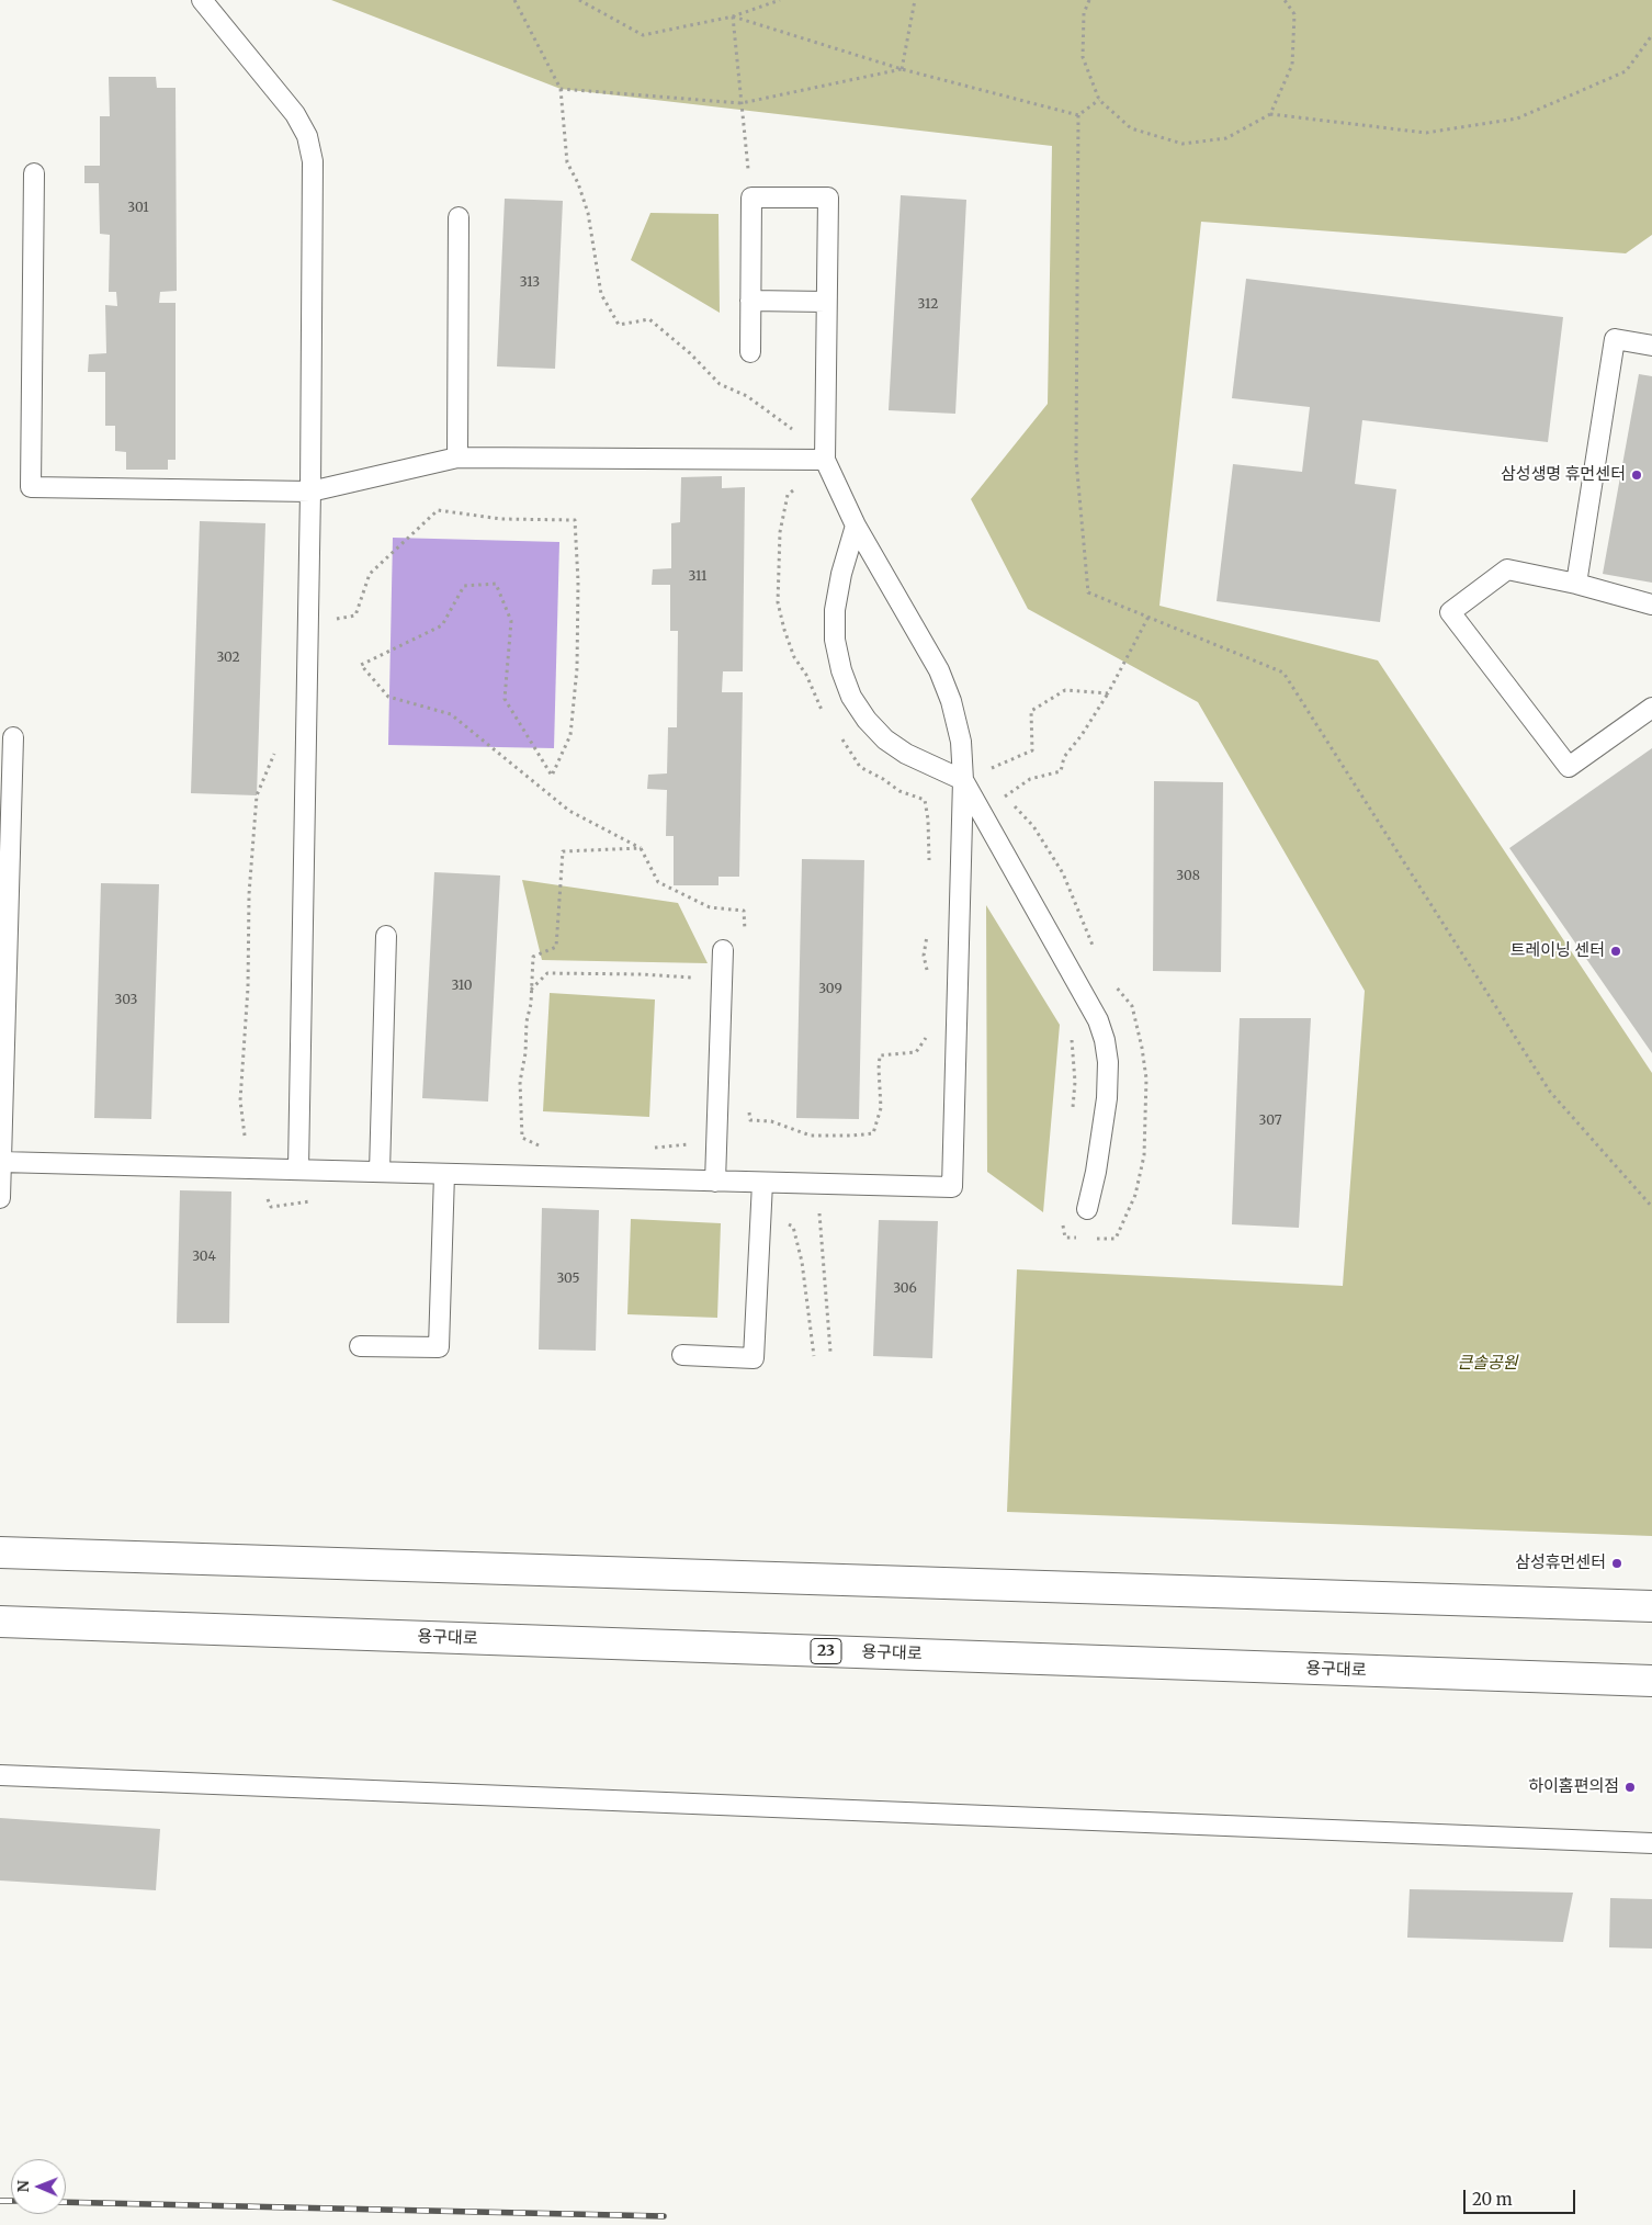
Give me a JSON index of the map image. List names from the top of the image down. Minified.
{"streets":{"main road":["용구대로","23"]},"parks":["큰솔공원"],"places":["삼성생명 휴먼센터","트레이닝 센터","삼성휴먼센터","하이홈편의점"],"house_numbers":["301","313","312","311","302","308","310","309","303","307","304","305","306"],"scale_bar":"20 m","north":"left"}
